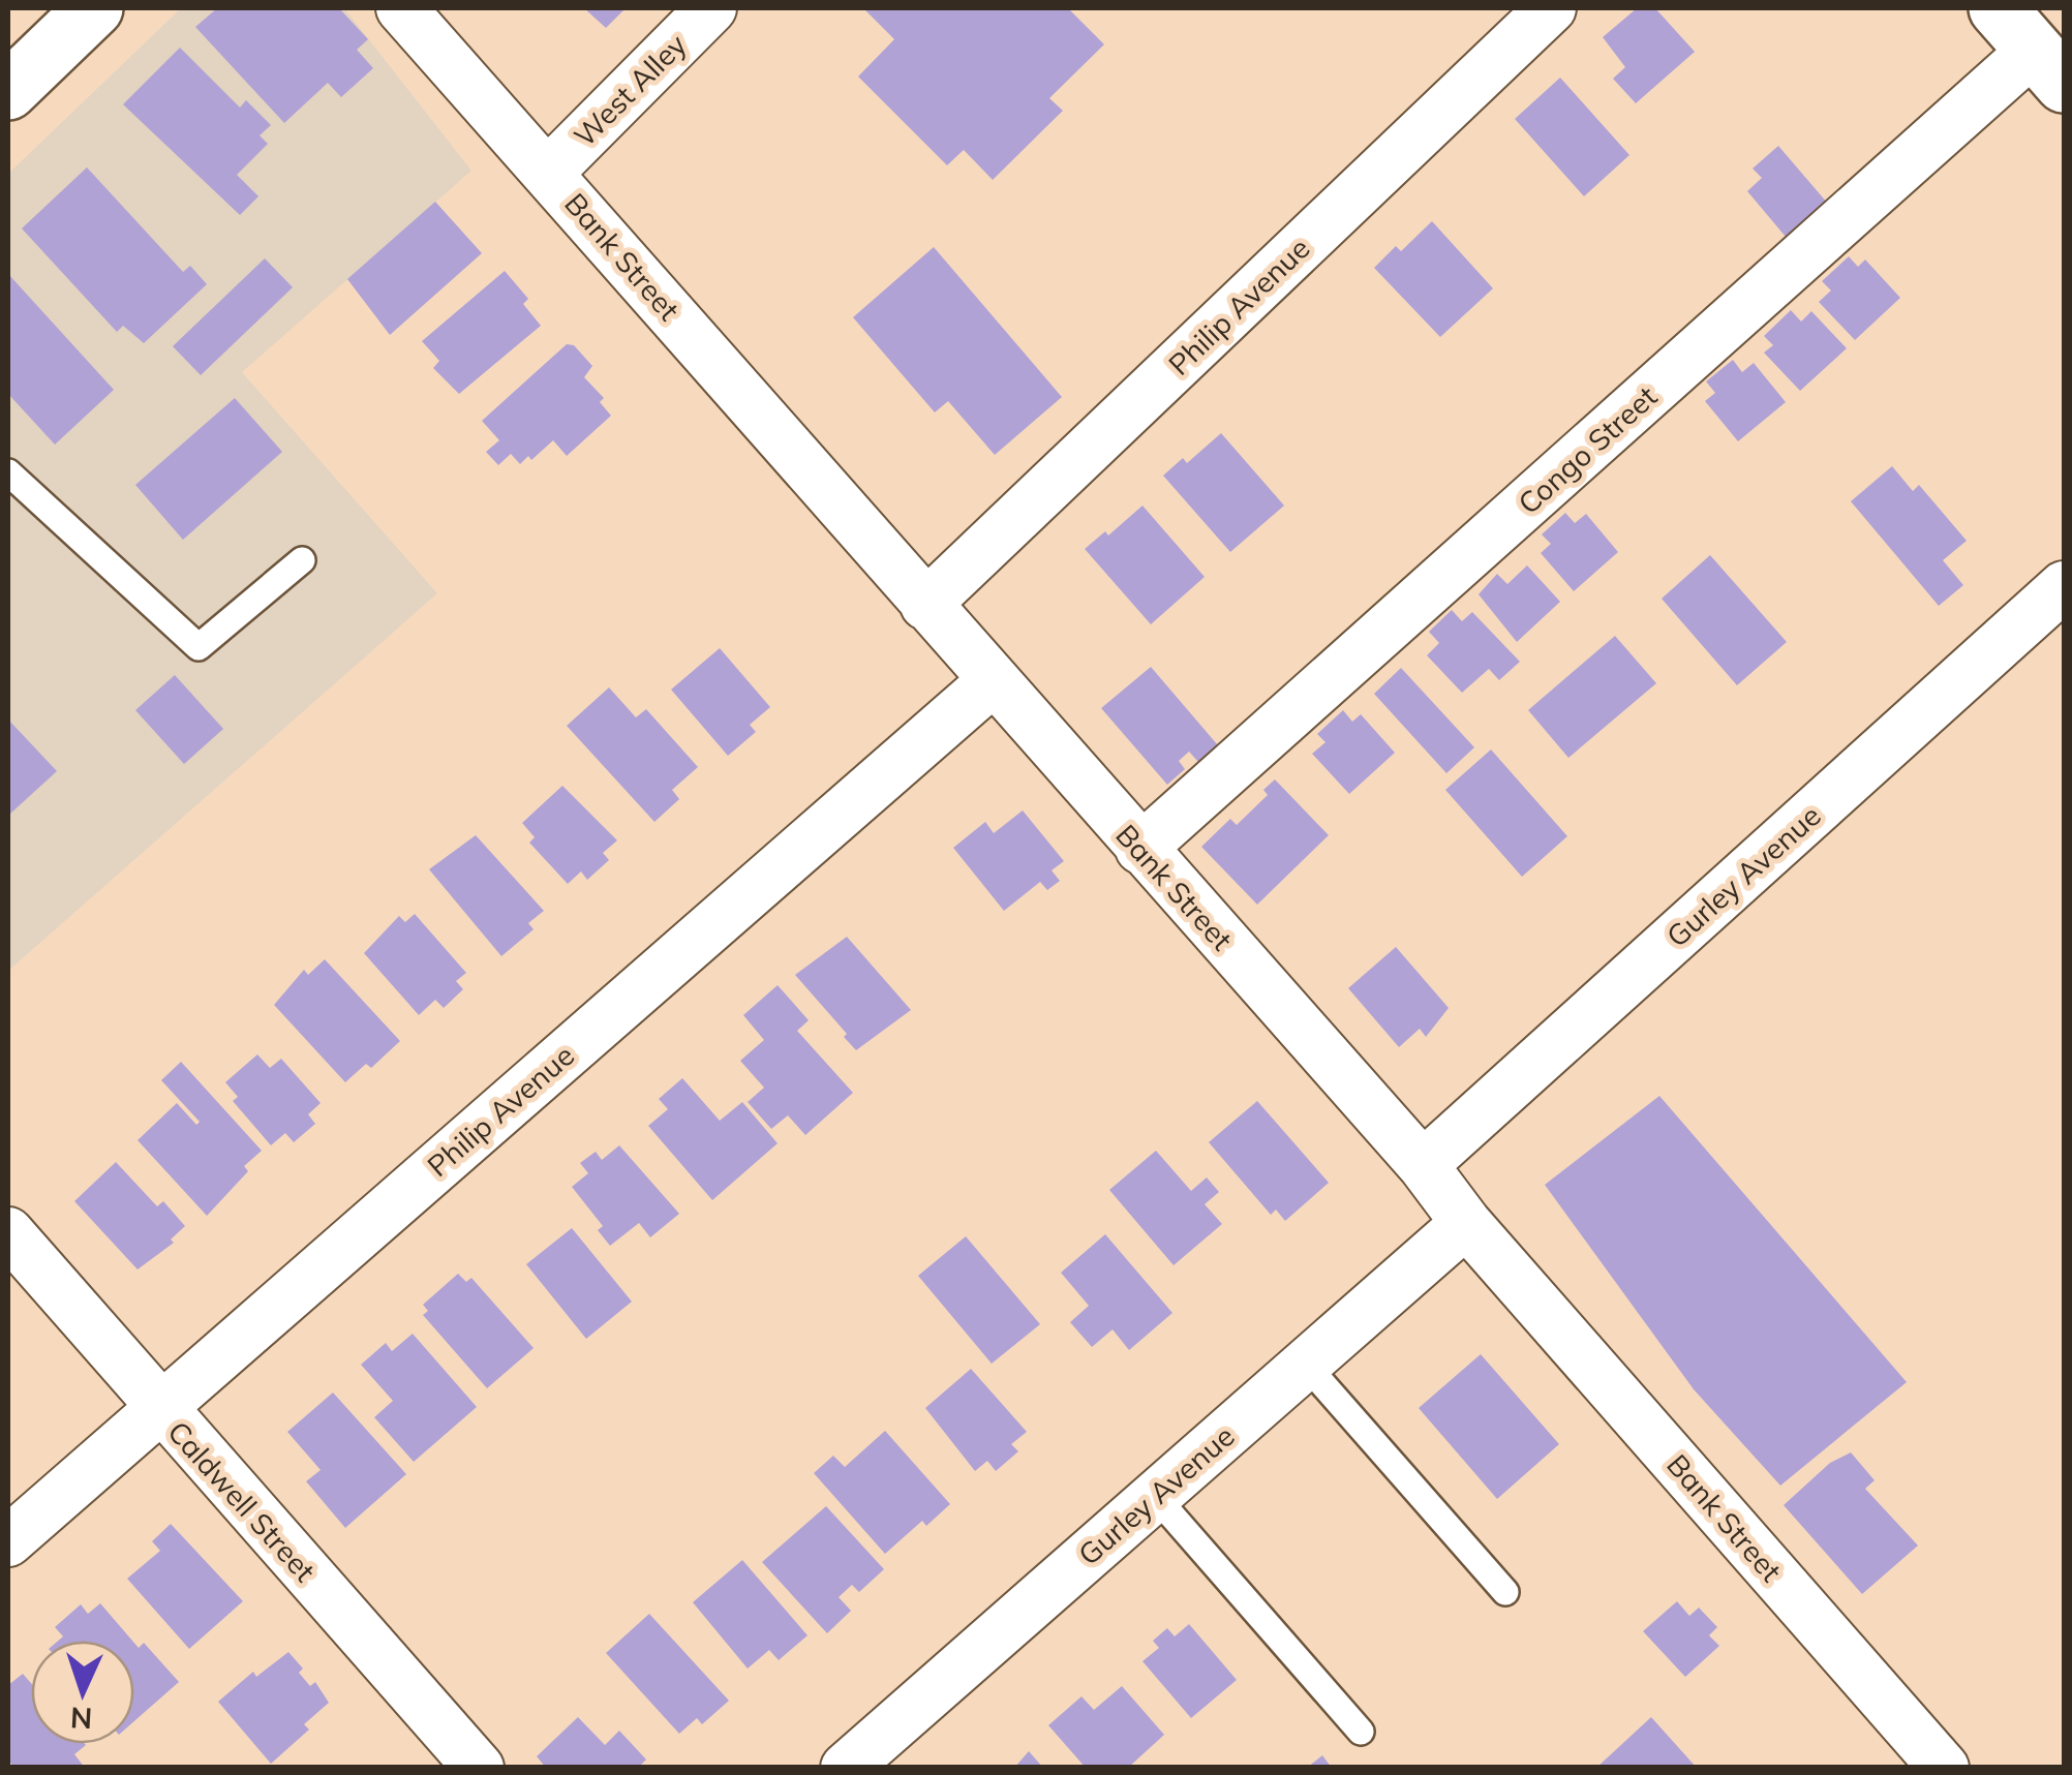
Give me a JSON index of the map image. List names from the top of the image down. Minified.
{"streets":{"street":["West Alley","Bank Street","Philip Avenue","Congo Street","Gurley Avenue","Caldwell Street"]},"crossings":[["West Alley","Bank Street"],["Bank Street","Philip Avenue"],["Bank Street","Congo Street"],["Bank Street","Gurley Avenue"],["Philip Avenue","Caldwell Street"]],"north":"bottom"}
